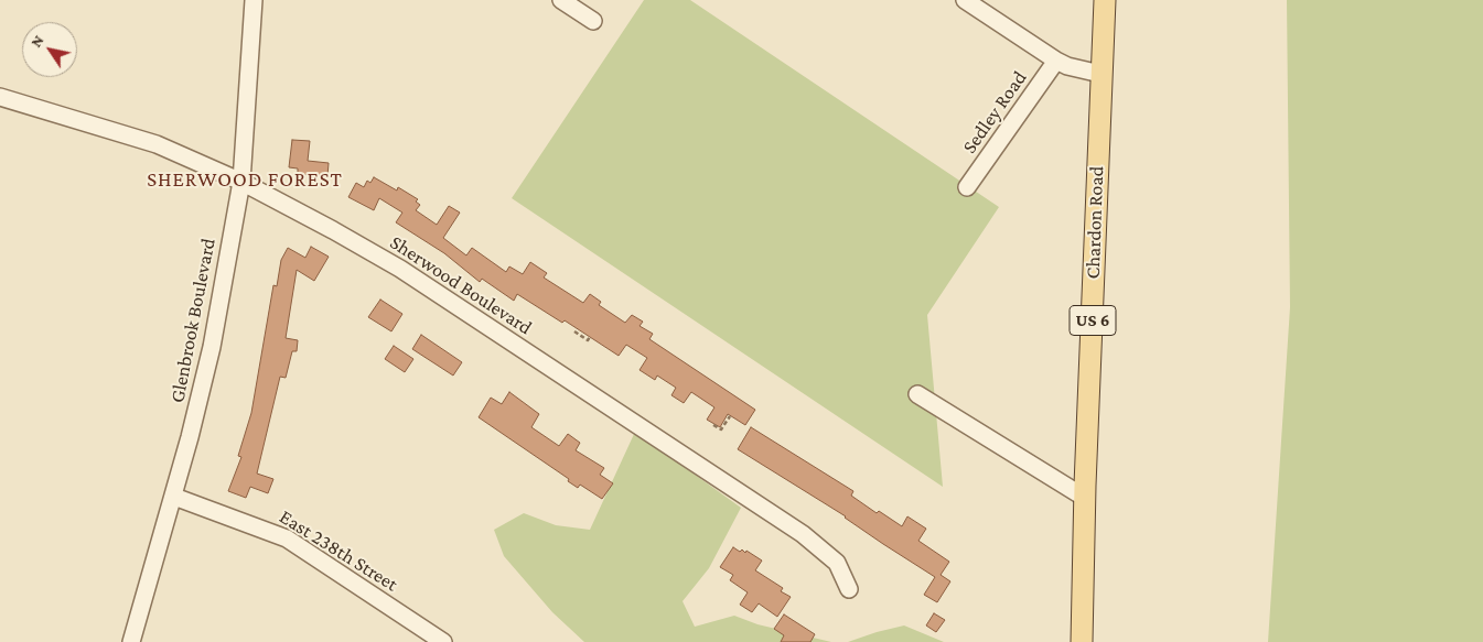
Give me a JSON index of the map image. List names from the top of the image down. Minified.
{"streets":{"main road":["Chardon Road","US 6"],"street":["Sedley Road","Sherwood Boulevard","Glenbrook Boulevard","East 238th Street"]},"crossings":[["Sherwood Boulevard","Glenbrook Boulevard"],["Glenbrook Boulevard","East 238th Street"]],"districts":["SHERWOOD FOREST"],"north":"top left"}
